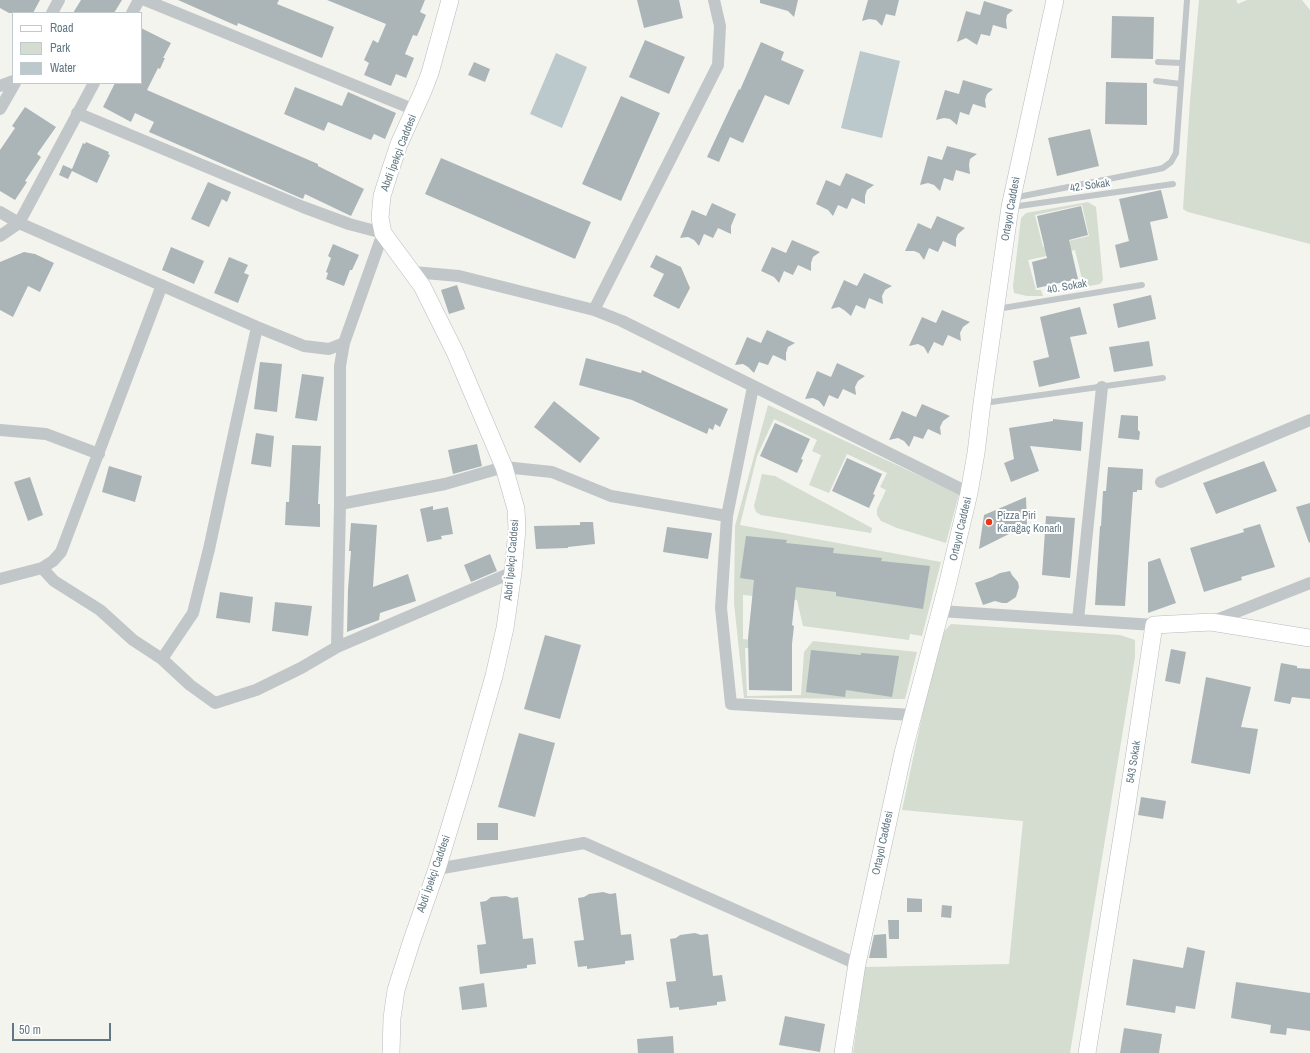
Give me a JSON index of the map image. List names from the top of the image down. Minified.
{"streets":{"street":["Abdi İpekçi Caddesi","Ortayol Caddesi","543 Sokak"],"lane":["42. Sokak","40. Sokak"]},"crossings":[["42. Sokak","Ortayol Caddesi"],["Ortayol Caddesi","40. Sokak"]],"places":["Pizza Piri Karağaç Konarlı"],"legend":["Road","Park","Water"],"scale_bar":"50 m"}
